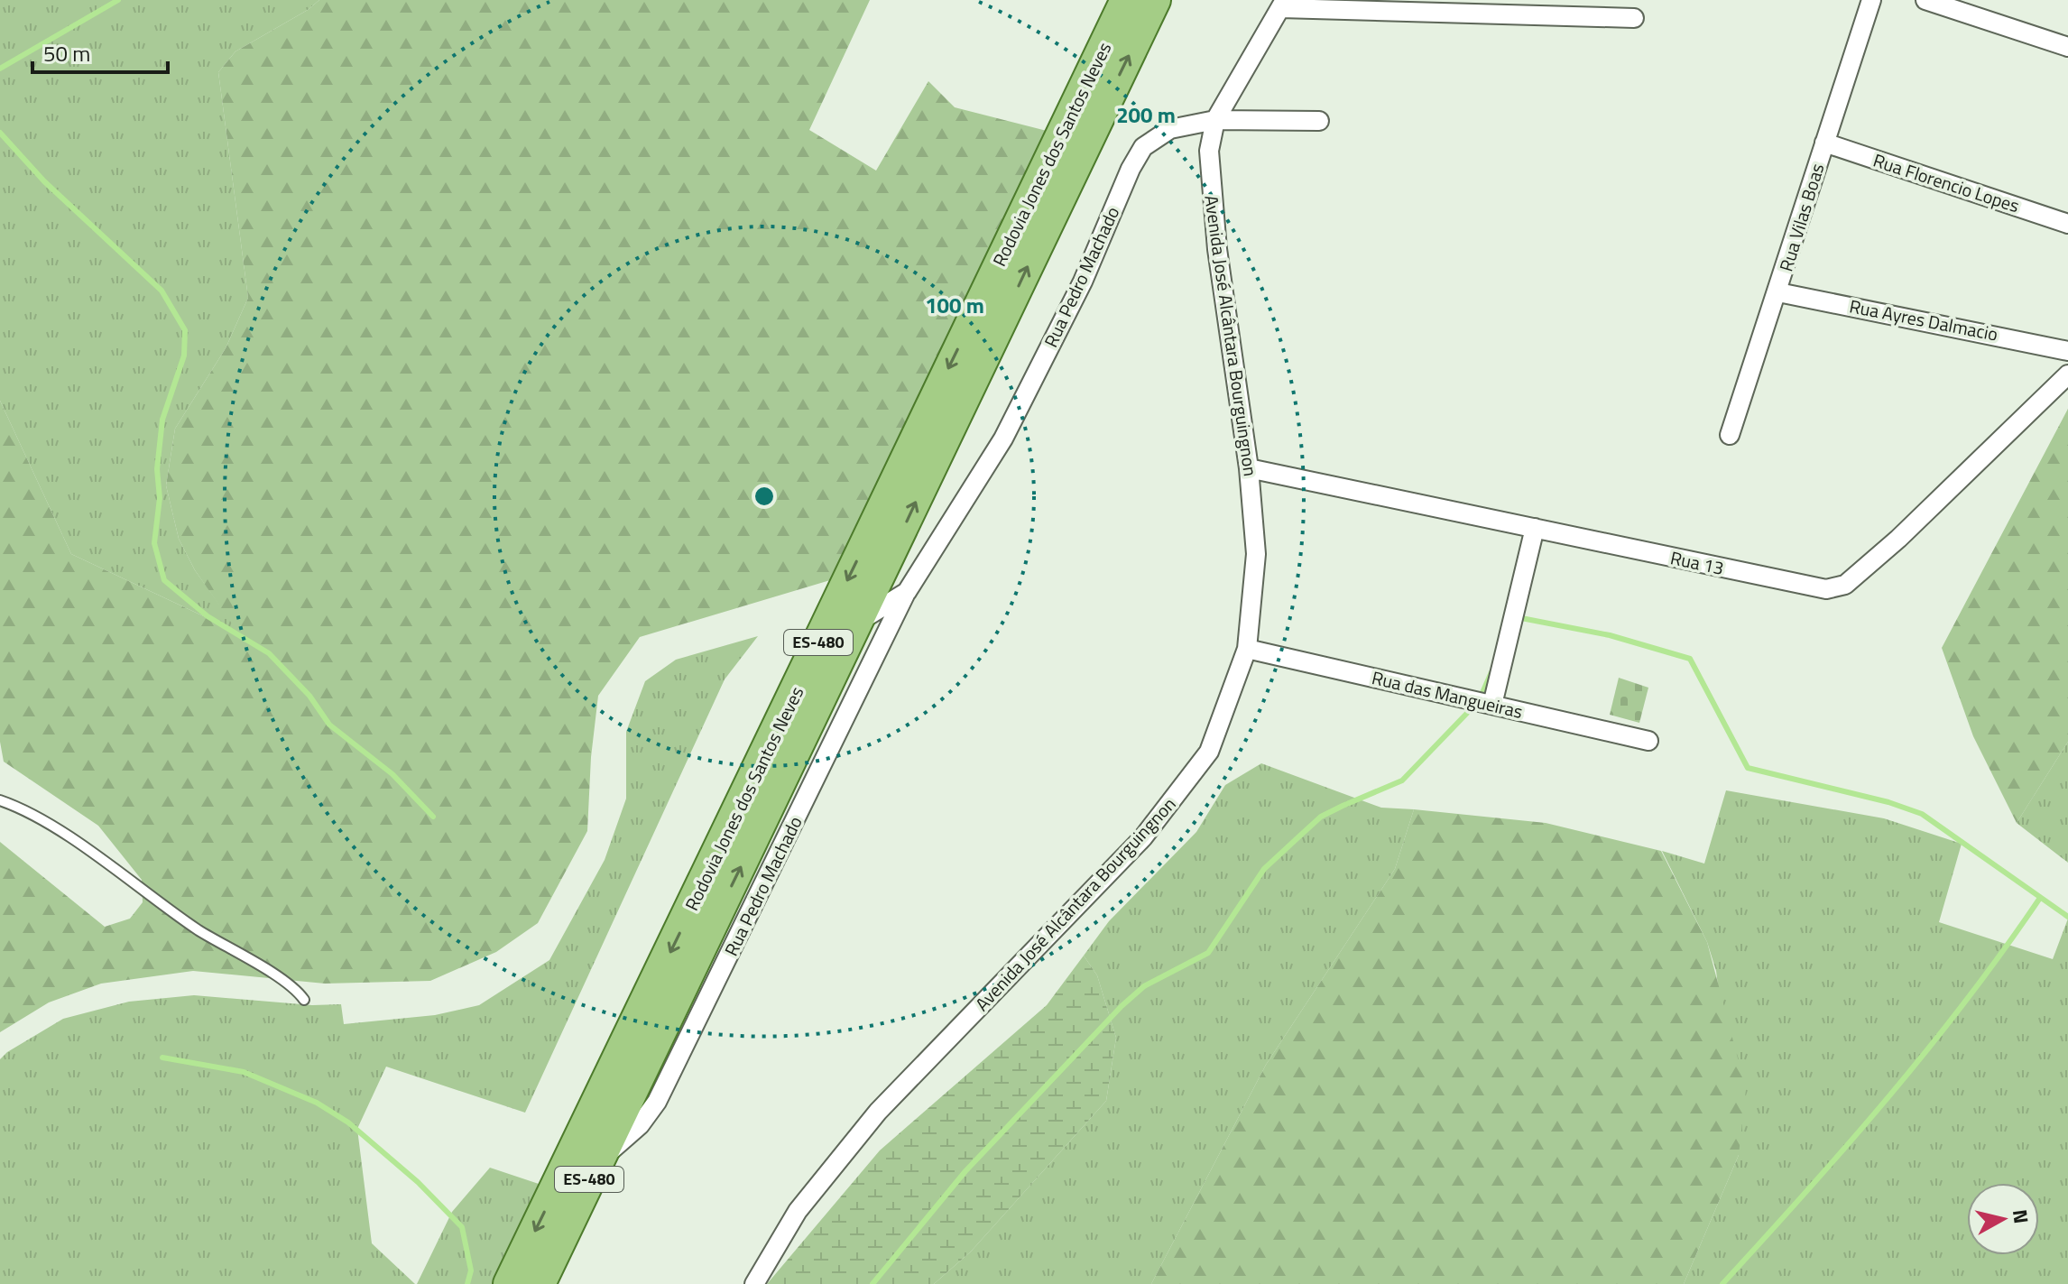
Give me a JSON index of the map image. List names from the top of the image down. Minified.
{"streets":{"main road":["Rodovia Jones dos Santos Neves","ES-480"],"street":["Rua Florencio Lopes","Rua Vilas Boas","Rua Pedro Machado","Rua Ayres Dalmacio","Avenida José Alcântara Bourguingnon","Rua 13","Rua das Mangueiras"]},"crossings":[["Rodovia Jones dos Santos Neves","Rua Pedro Machado"],["Rua Florencio Lopes","Rua Vilas Boas"],["Rua Vilas Boas","Rua Ayres Dalmacio"],["Rua Pedro Machado","Avenida José Alcântara Bourguingnon"],["Avenida José Alcântara Bourguingnon","Rua 13"],["Avenida José Alcântara Bourguingnon","Rua das Mangueiras"]],"scale_bar":"50 m","north":"right","rings":["200 m","100 m"]}
